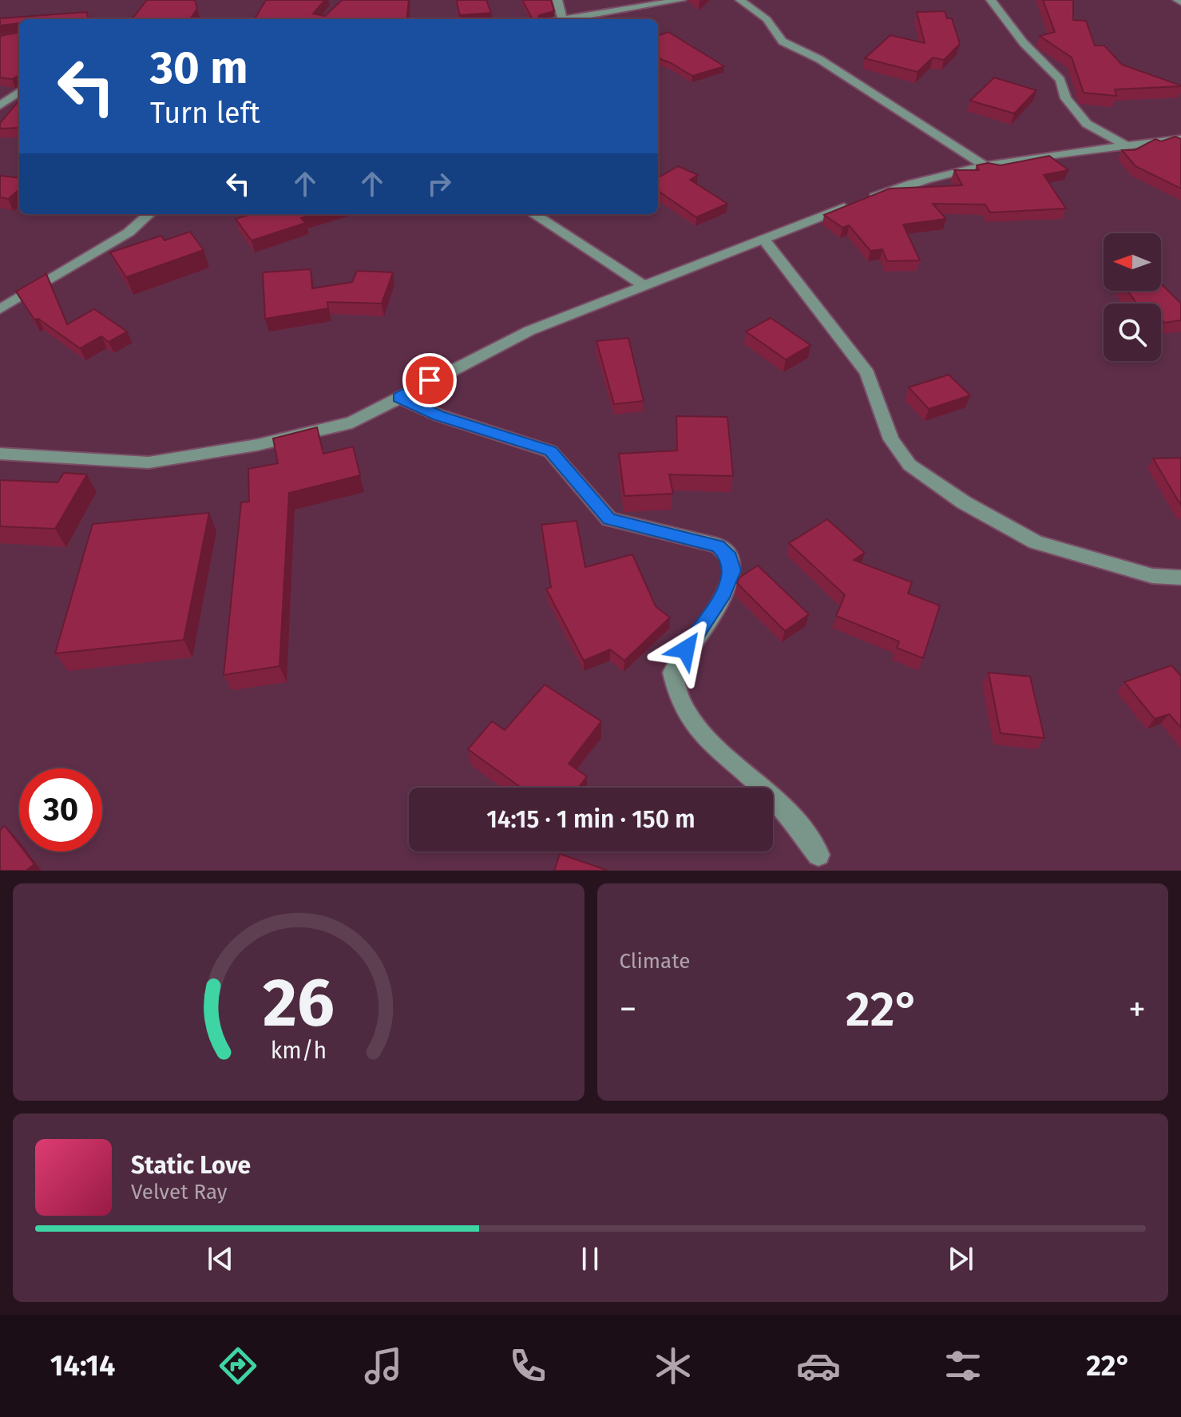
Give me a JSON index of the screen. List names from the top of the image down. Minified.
{"north":"left","page":{"turn":["30 m","Turn left"],"limit":"30","trip":"14:15 · 1 min · 150 m","tile":"Climate","heat":["−","22°","+"],"song":["Static Love","Velvet Ray"],"tabs":["14:14","22°"],"gauge":["26","km/h"]}}
